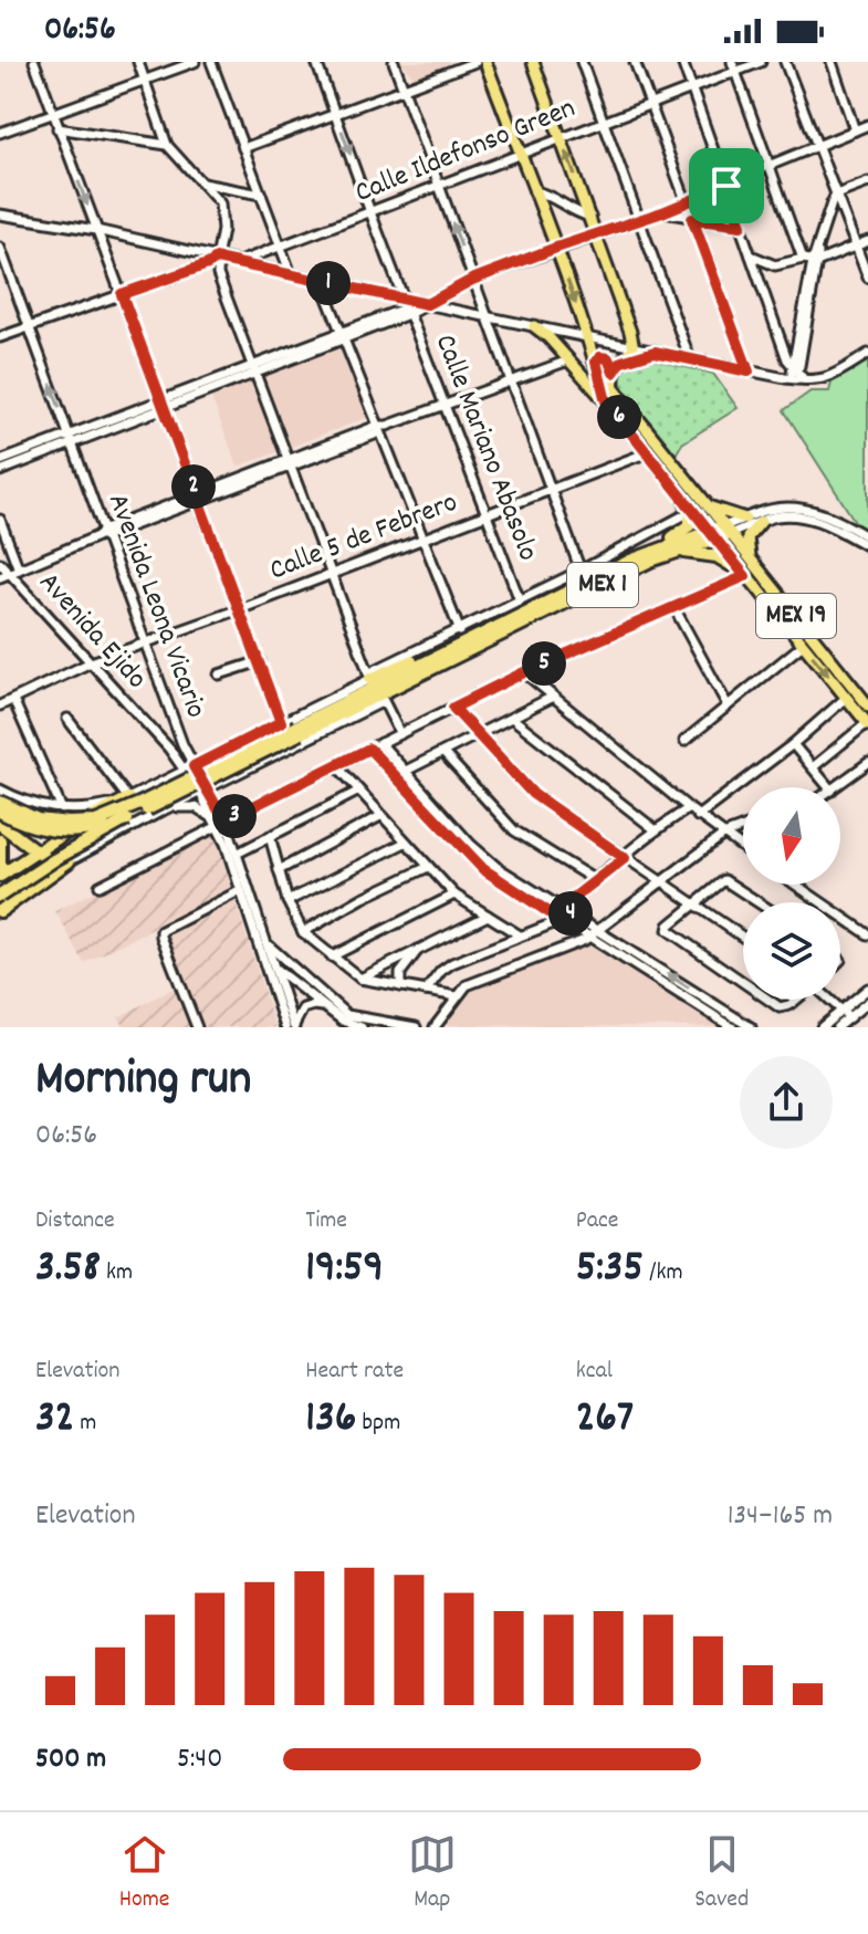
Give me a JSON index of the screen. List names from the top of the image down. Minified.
{"streets":{"highway":["MEX 1"],"main road":["MEX 19"],"street":["Calle Ildefonso Green","Calle Mariano Abasolo","Calle 5 de Febrero","Avenida Leona Vicario","Avenida Ejido"]},"crossings":[["Calle Ildefonso Green","Calle Mariano Abasolo"],["Calle Mariano Abasolo","Calle 5 de Febrero"],["Calle 5 de Febrero","Avenida Leona Vicario"],["Calle 5 de Febrero","Avenida Ejido"],["MEX 1","MEX 19"],["Avenida Leona Vicario","Avenida Ejido"]],"north":"bottom","page":{"status":"06:56","pins":["1","6","2","5","3","4"],"heading":["Morning run","06:56"],"stats":[["Distance","3.58 km"],["Time","19:59"],["Pace","5:35 /km"],["Elevation","32 m"],["Heart rate","136 bpm"],["kcal","267"]],"chart":["Elevation","134–165 m"],"list":[{"name":"500 m","note":"5:40"}],"tabs":["Home","Map","Saved"]}}
